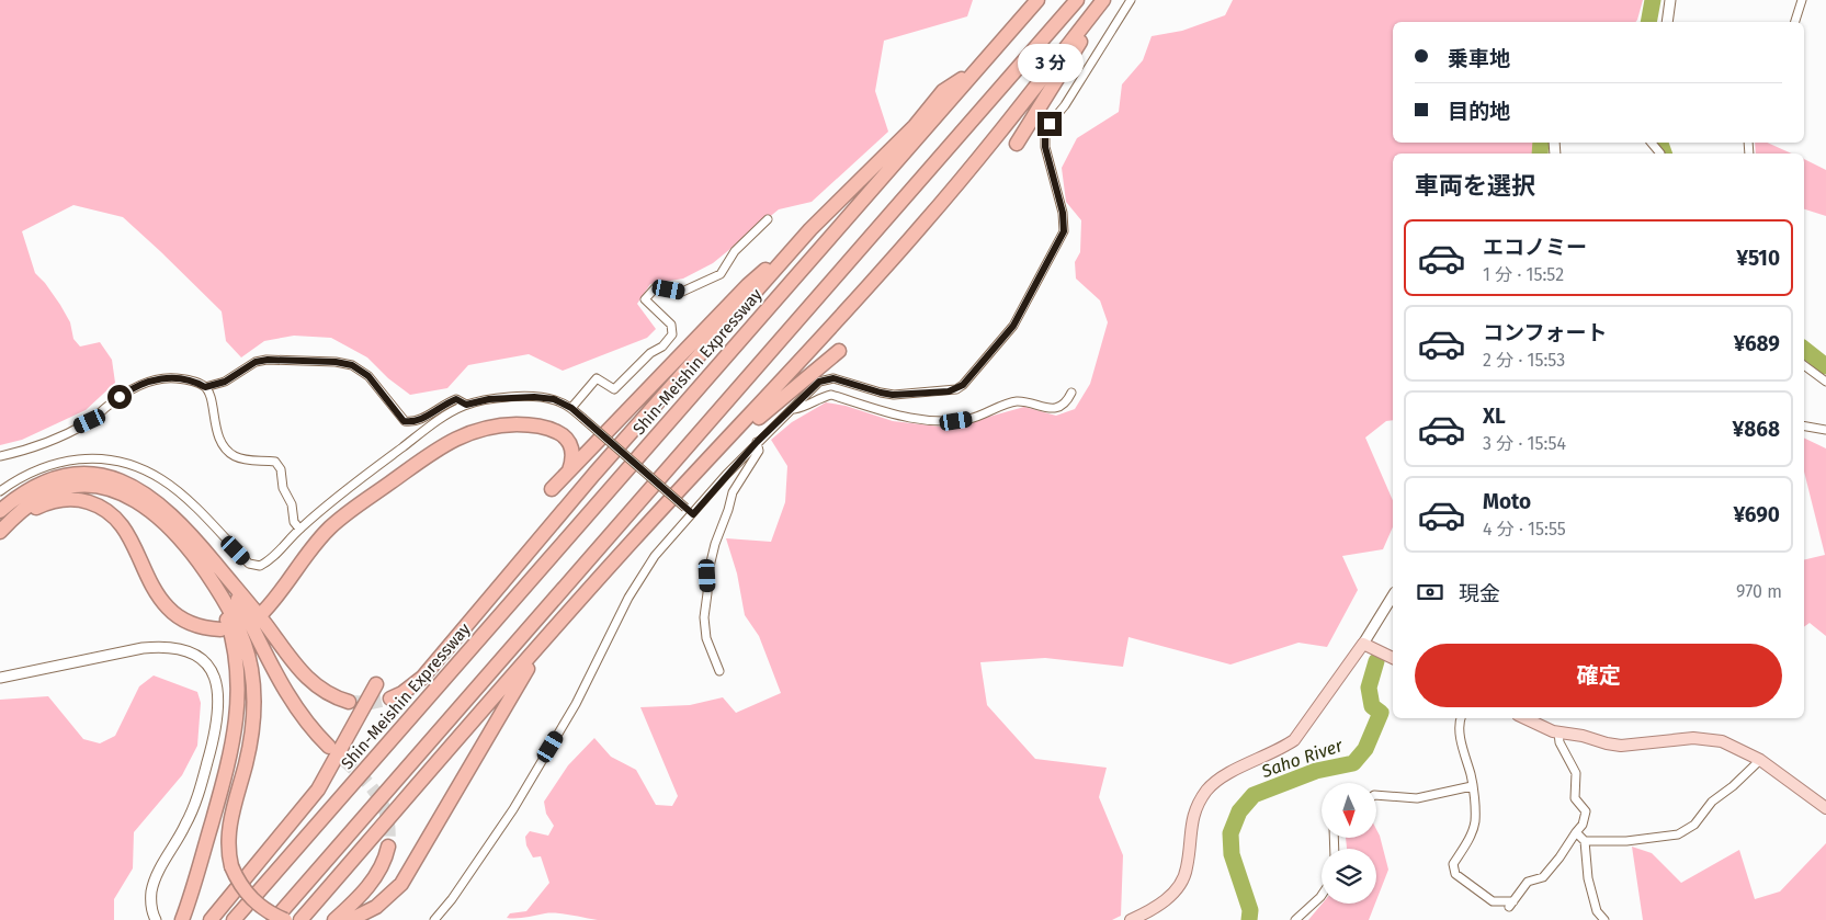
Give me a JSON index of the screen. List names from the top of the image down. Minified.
{"streets":{"highway":["Shin-Meishin Expressway"]},"water":["Saho River"],"north":"bottom","page":{"banner":["乗車地","目的地"],"bubble":"3 分","heading":"車両を選択","list":[{"name":"エコノミー","note":"1 分 · 15:52","value":"¥510"},{"name":"コンフォート","note":"2 分 · 15:53","value":"¥689"},{"name":"XL","note":"3 分 · 15:54","value":"¥868"},{"name":"Moto","note":"4 分 · 15:55","value":"¥690"}],"pay":["現金","970 m"],"buttons":"確定"}}
